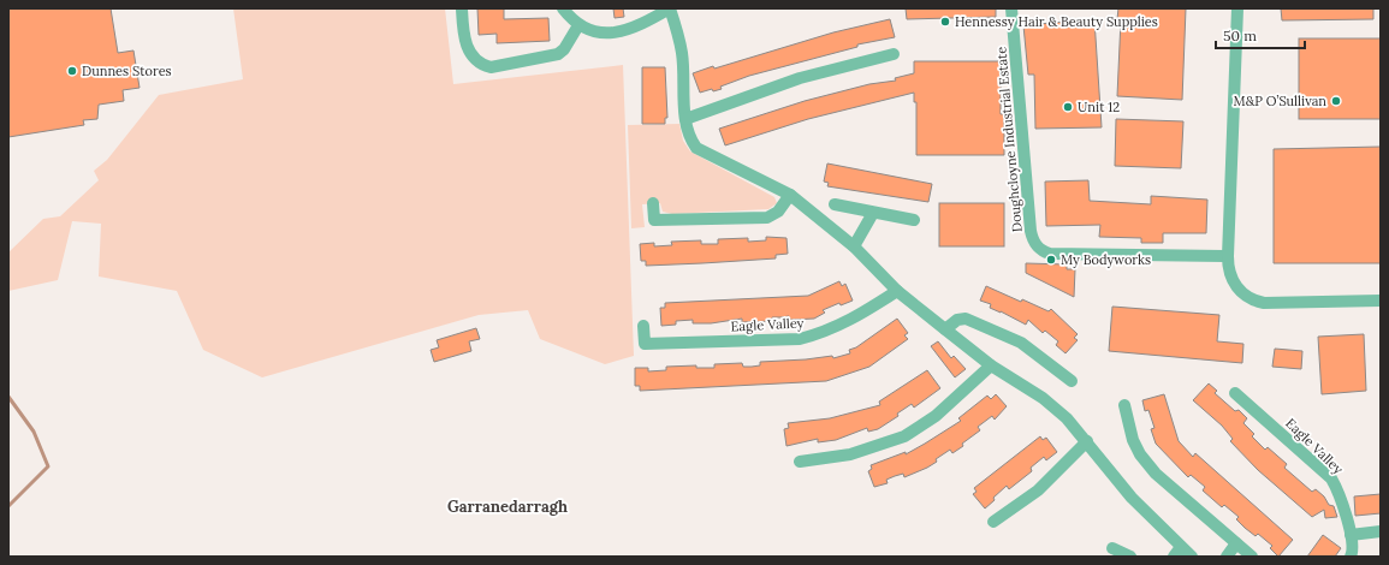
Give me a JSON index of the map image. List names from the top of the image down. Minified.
{"streets":{"street":["Doughcloyne Industrial Estate","Eagle Valley"]},"districts":["Garranedarragh"],"places":["Hennessy Hair & Beauty Supplies","Dunnes Stores","M&P O’Sullivan","Unit 12","My Bodyworks"],"scale_bar":"50 m"}
